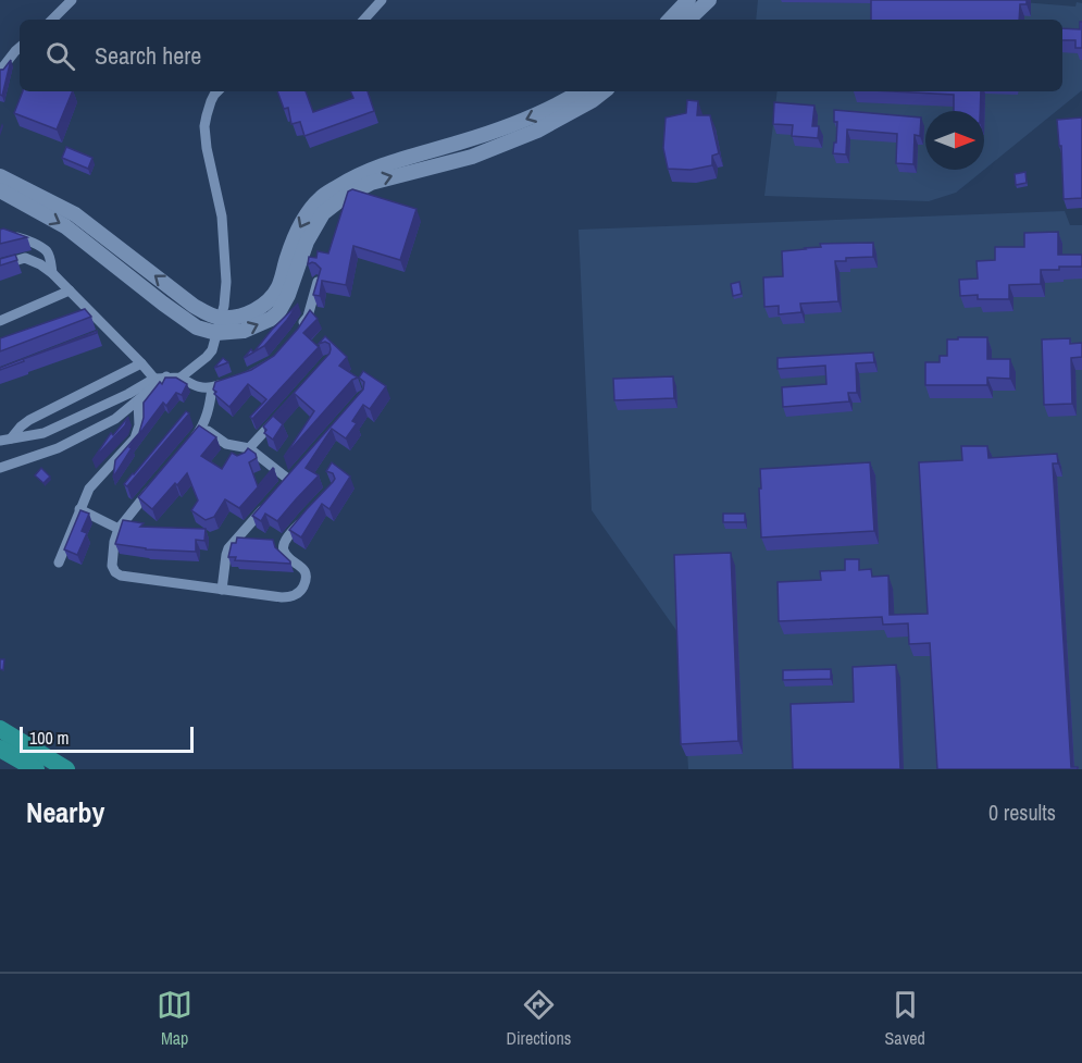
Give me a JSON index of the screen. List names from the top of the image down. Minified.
{"scale_bar":"100 m","north":"right","page":{"search":"Search here","scale":"100 m","heading":["Nearby","0 results"],"nav":["Map","Directions","Saved"]}}
